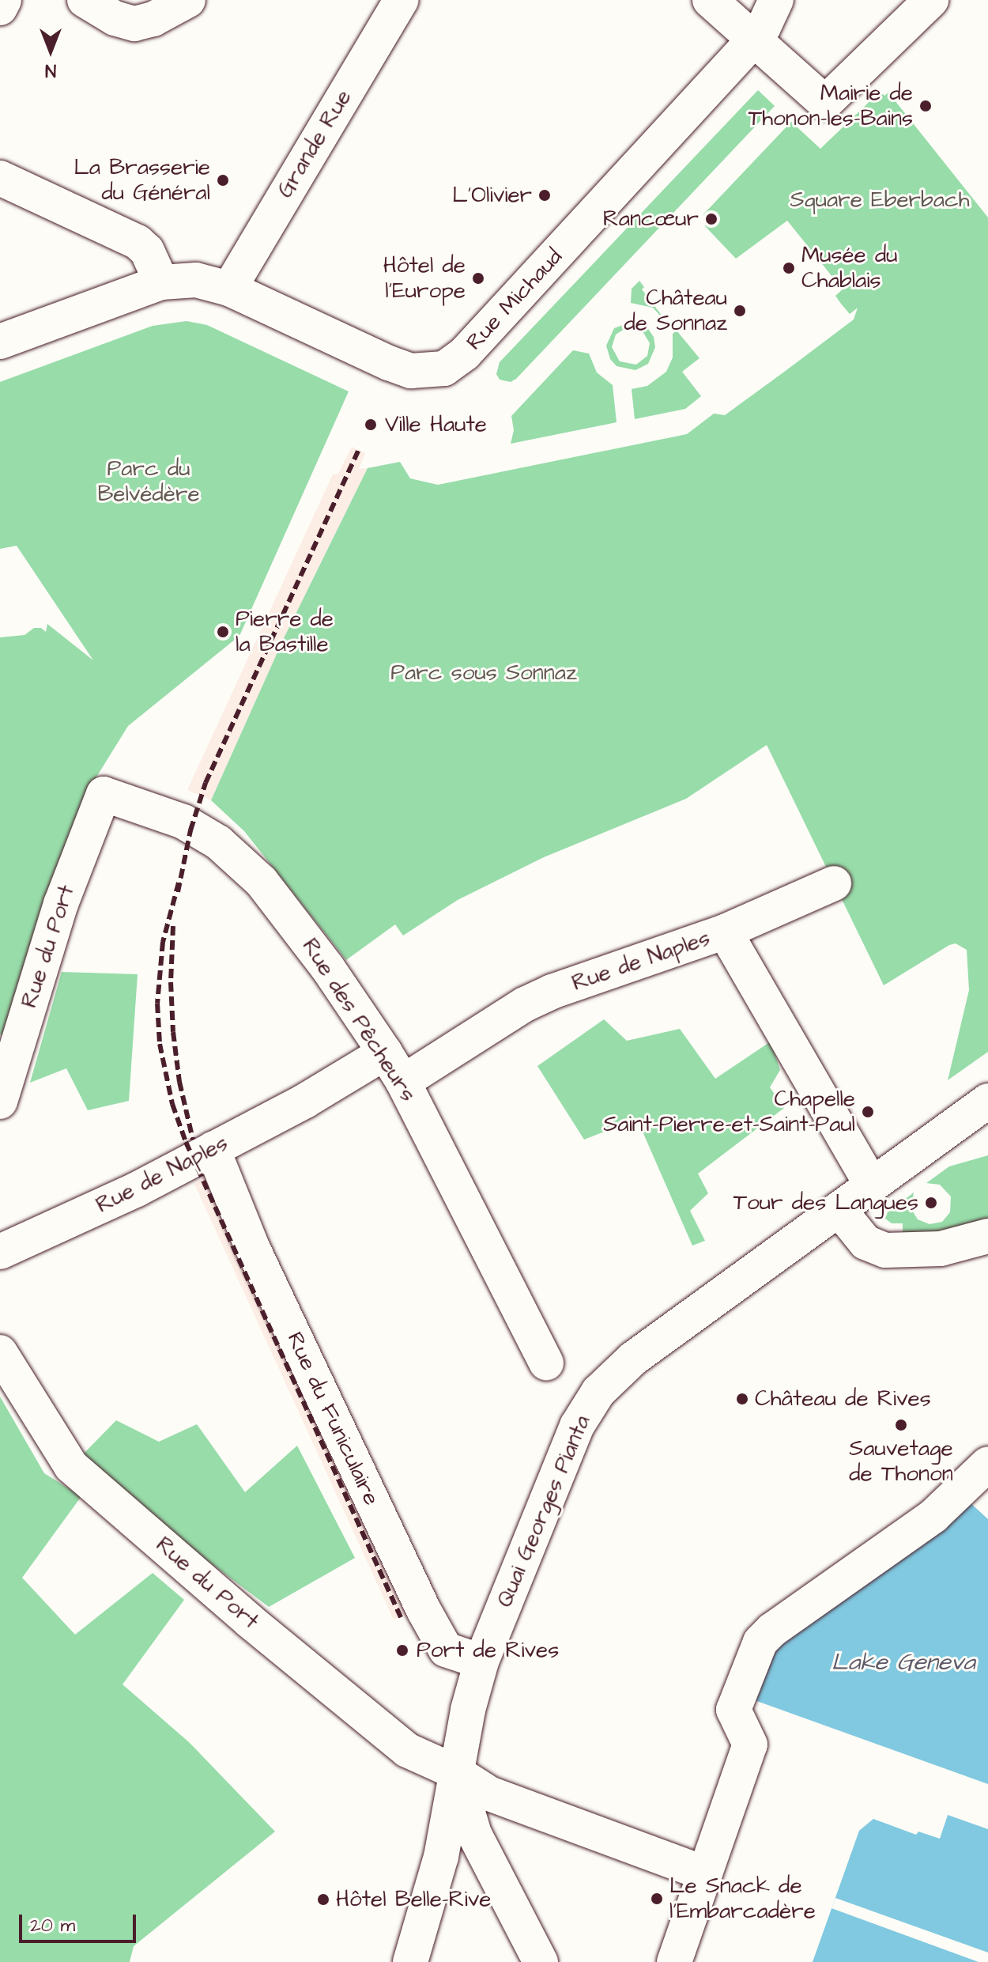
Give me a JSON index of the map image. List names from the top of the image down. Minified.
{"streets":{"street":["Grande Rue","Rue Michaud","Rue du Port","Rue de Naples","Rue des Pêcheurs","Rue du Funiculaire","Quai Georges Pianta"]},"crossings":[["Grande Rue","Rue Michaud"],["Rue du Port","Rue des Pêcheurs"],["Rue du Port","Quai Georges Pianta"],["Rue de Naples","Rue des Pêcheurs"],["Rue de Naples","Rue du Funiculaire"],["Rue de Naples","Quai Georges Pianta"],["Rue du Funiculaire","Quai Georges Pianta"]],"water":["Lake Geneva"],"parks":["Square Eberbach","Parc du Belvédère","Parc sous Sonnaz"],"places":["Mairie de Thonon-les-Bains","La Brasserie du Général","L'Olivier","Rancœur","Musée du Chablais","Hôtel de l'Europe","Château de Sonnaz","Ville Haute","Pierre de la Bastille","Chapelle Saint-Pierre-et-Saint-Paul","Tour des Langues","Château de Rives","Sauvetage de Thonon","Port de Rives","Le Snack de l'Embarcadère","Hôtel Belle-Rive"],"scale_bar":"20 m","north":"bottom"}
